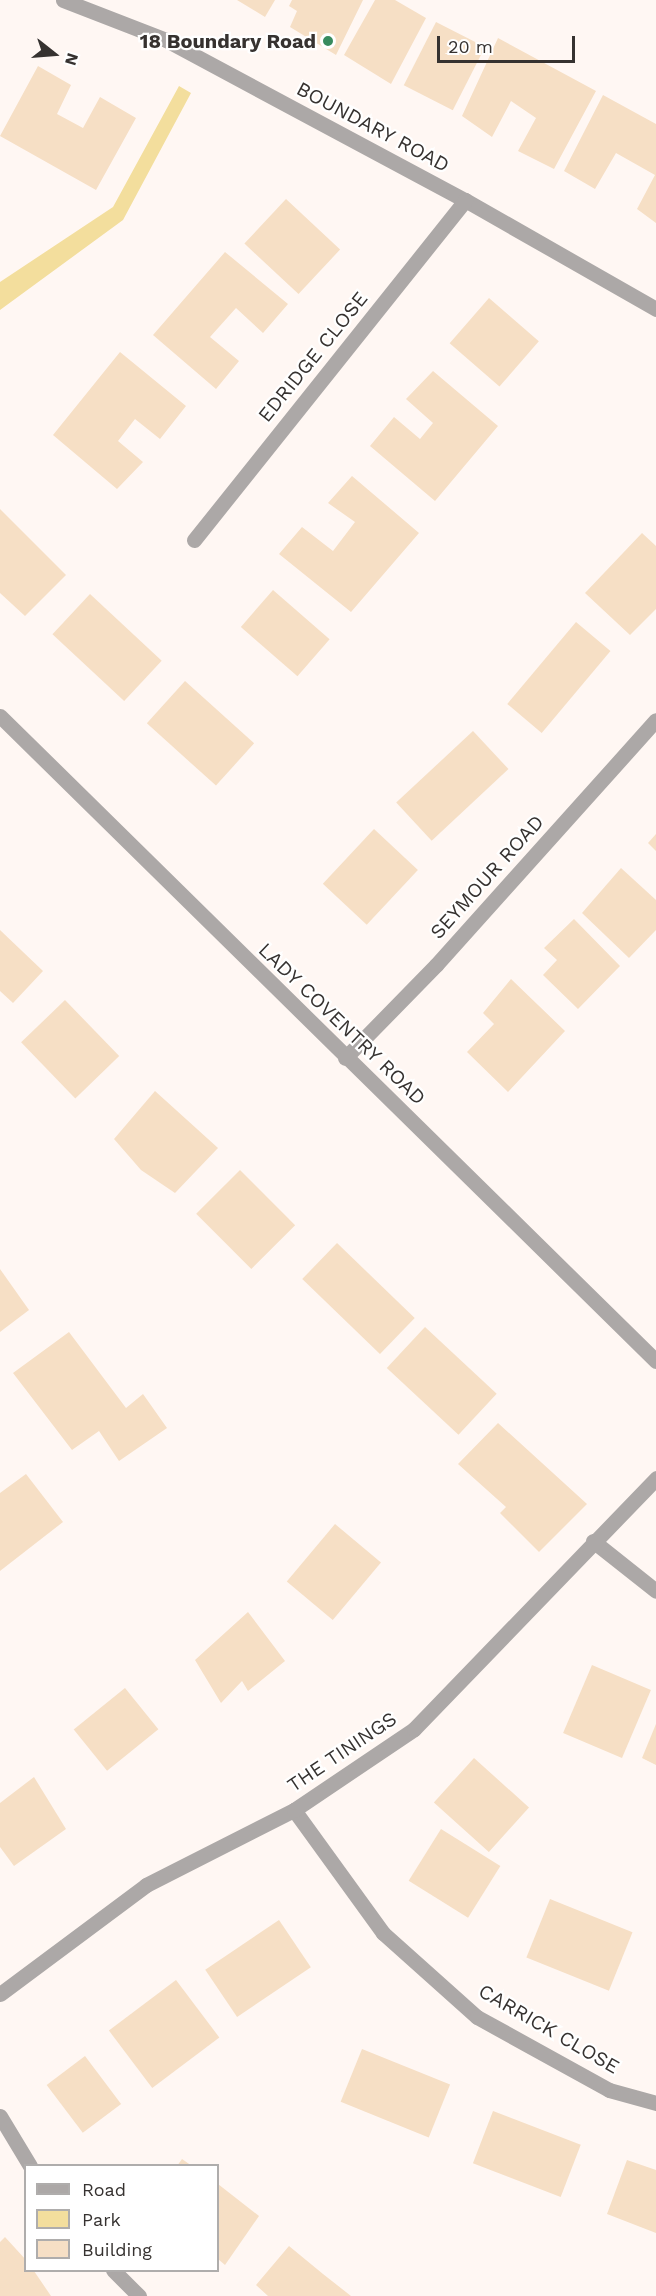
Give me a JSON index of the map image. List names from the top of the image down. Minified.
{"streets":{"street":["BOUNDARY ROAD","EDRIDGE CLOSE","SEYMOUR ROAD","LADY COVENTRY ROAD","THE TININGS","CARRICK CLOSE"]},"crossings":[["BOUNDARY ROAD","EDRIDGE CLOSE"],["SEYMOUR ROAD","LADY COVENTRY ROAD"],["THE TININGS","CARRICK CLOSE"]],"places":["18 Boundary Road"],"legend":["Road","Park","Building"],"scale_bar":"20 m","north":"right"}
